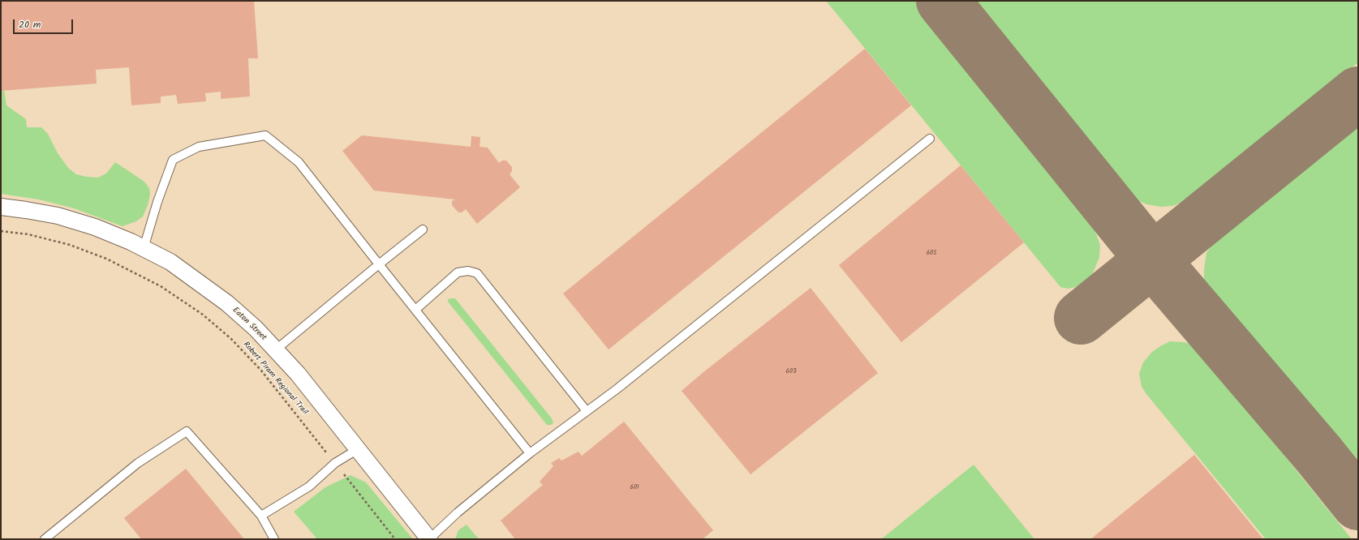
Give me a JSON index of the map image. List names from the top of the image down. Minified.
{"streets":{"street":["Eaton Street"],"path":["Robert Piram Regional Trail"]},"house_numbers":["605","603","601"],"scale_bar":"20 m"}
